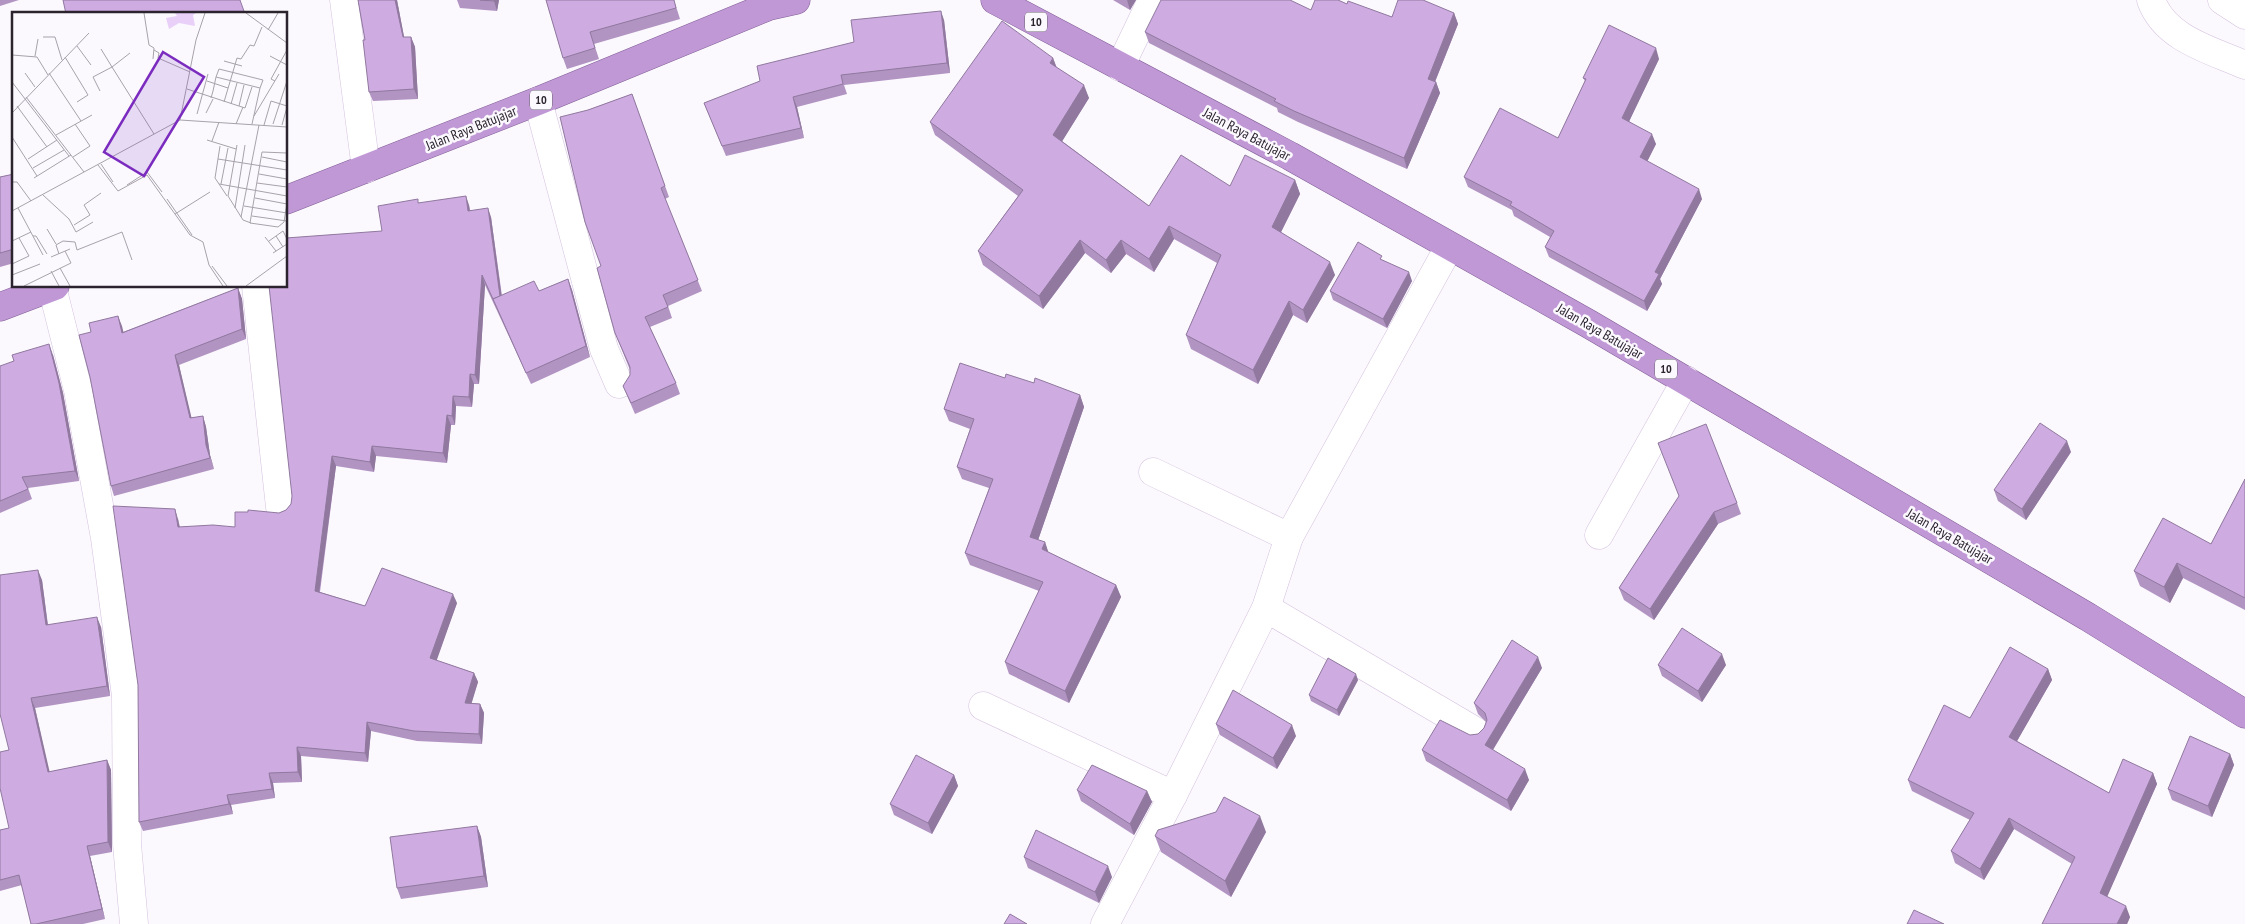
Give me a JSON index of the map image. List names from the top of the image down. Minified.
{"streets":{"highway":["10","Jalan Raya Batujajar"]}}
